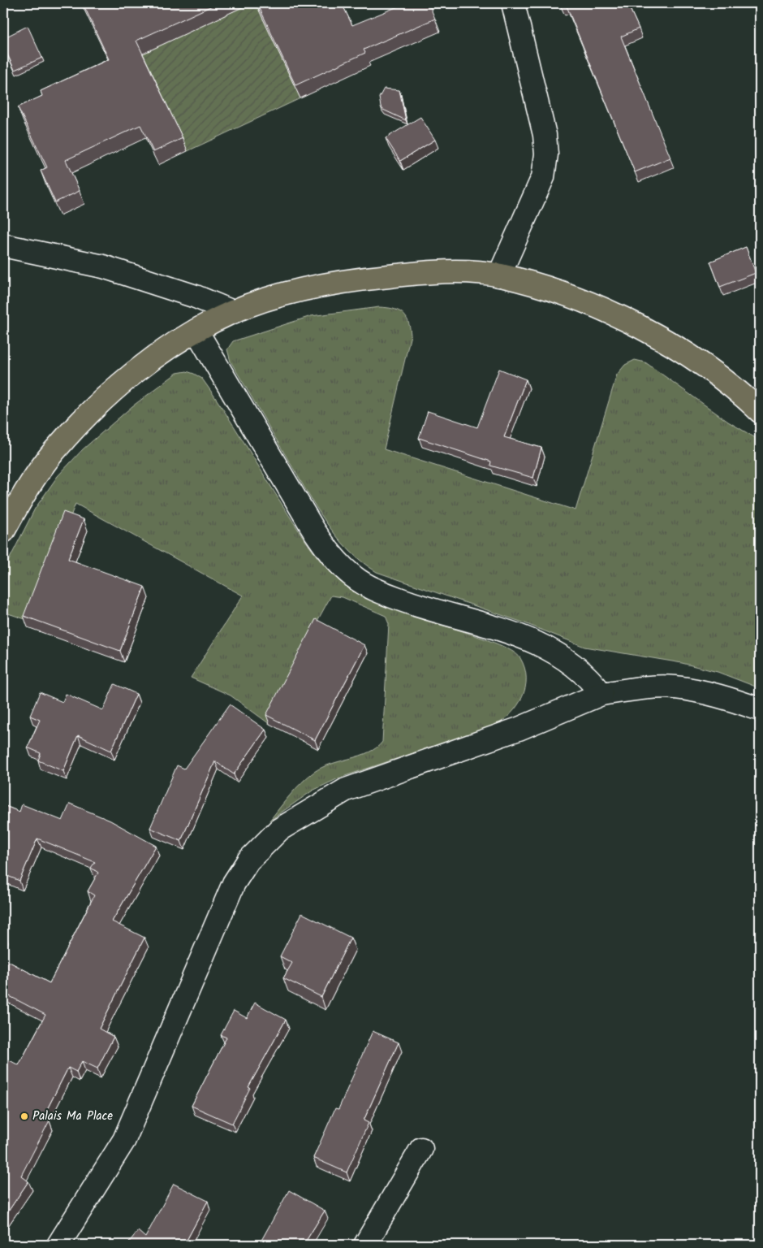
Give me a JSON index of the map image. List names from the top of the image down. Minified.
{"places":["Palais Ma Place"]}
